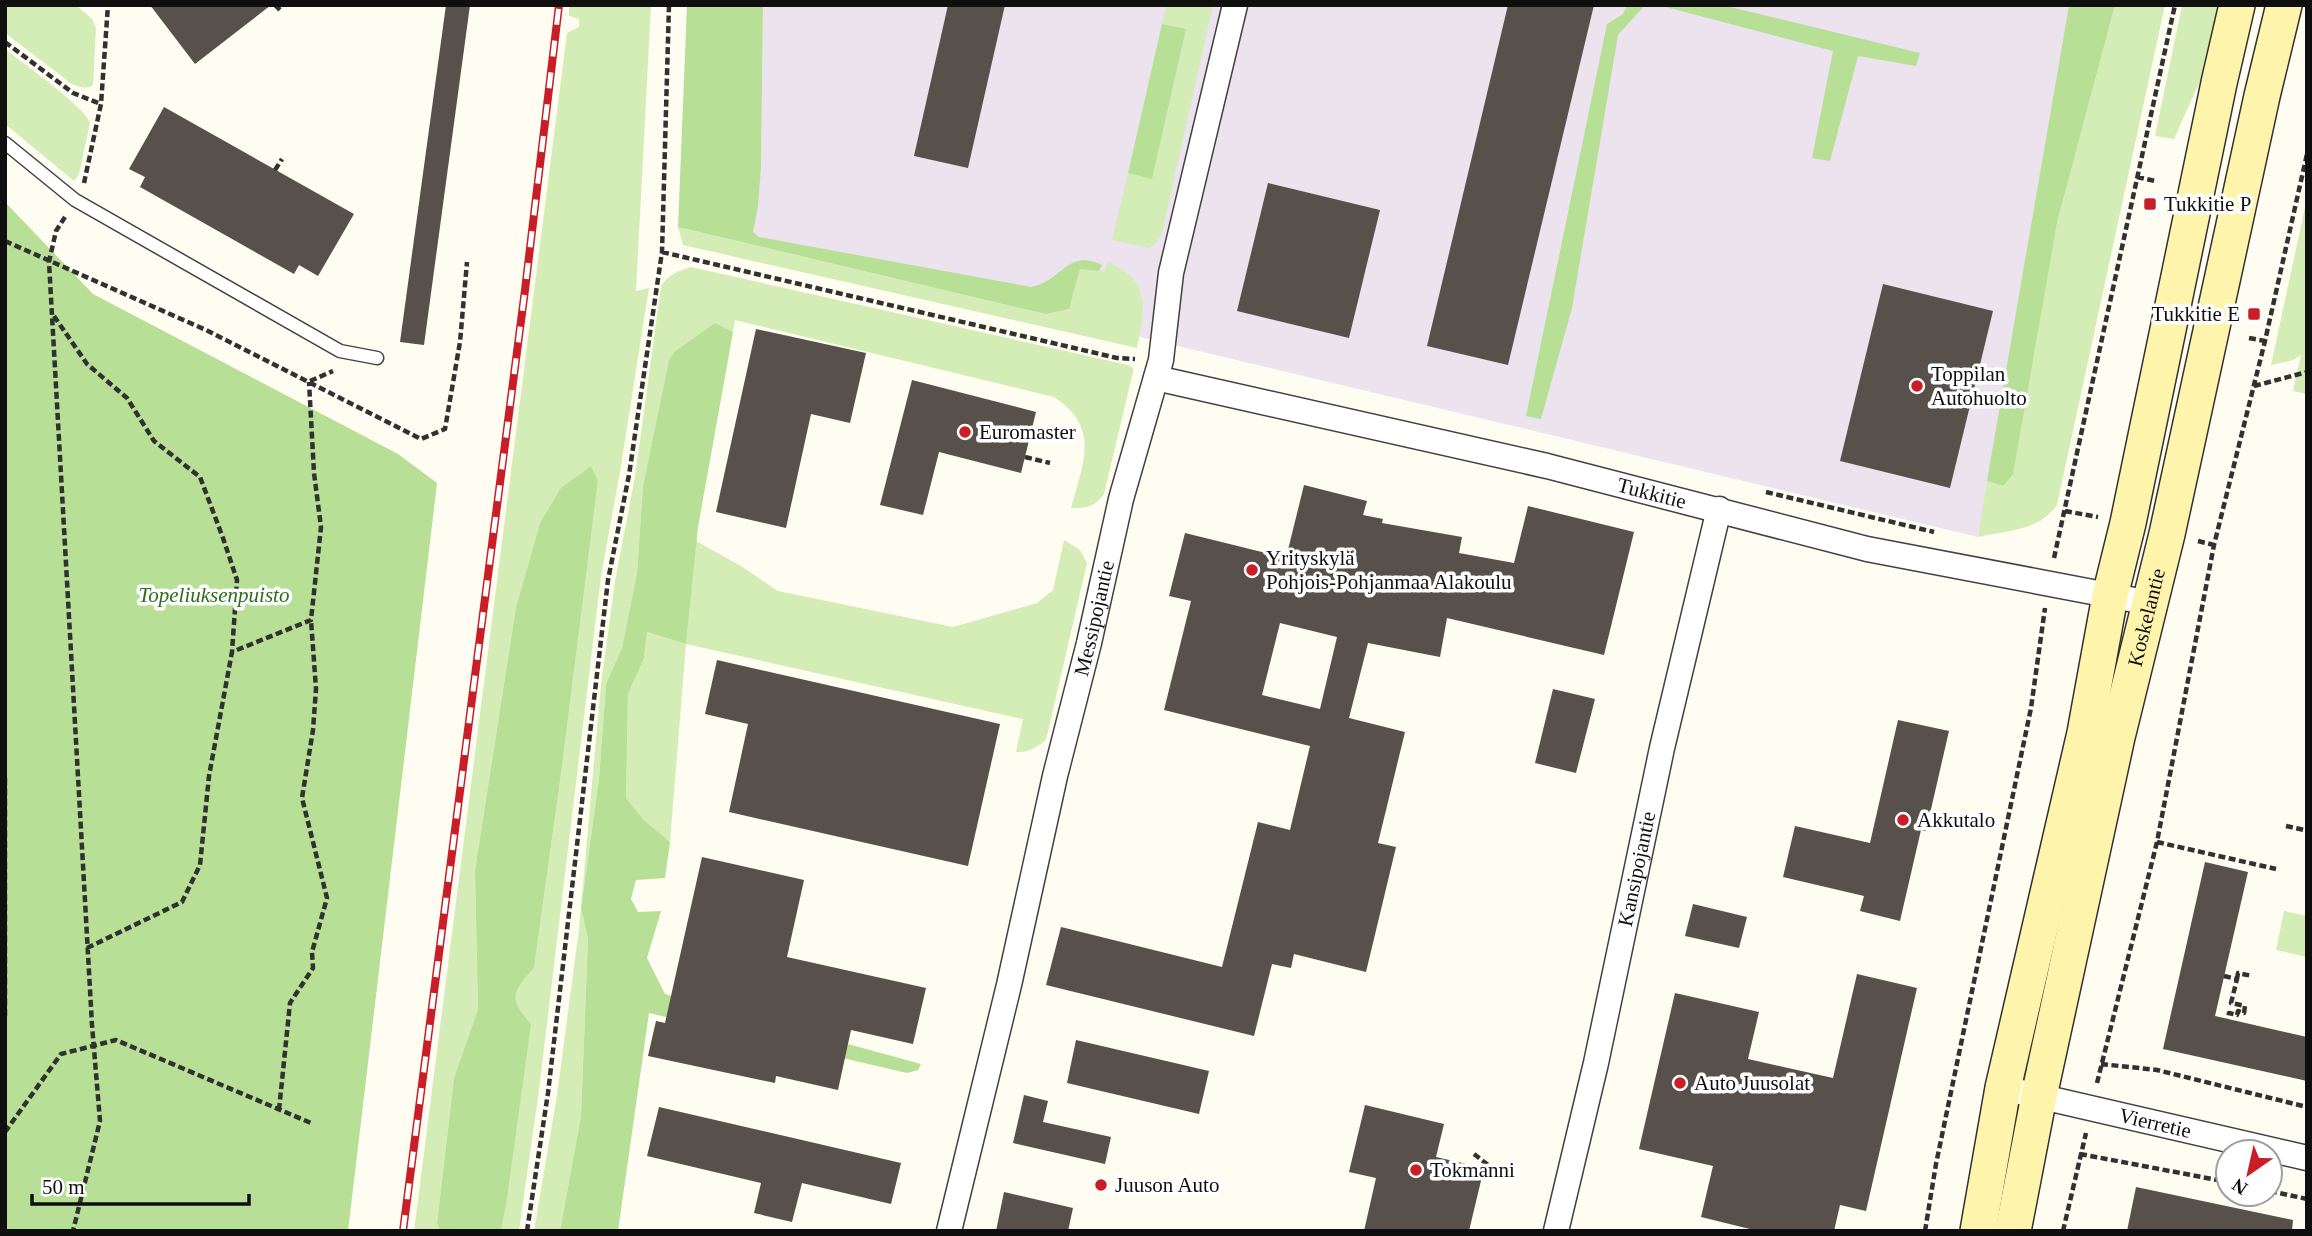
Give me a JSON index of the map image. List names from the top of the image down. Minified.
{"streets":{"main road":["Koskelantie"],"street":["Tukkitie","Messipojantie","Kansipojantie","Vierretie"]},"crossings":[["Tukkitie","Messipojantie"],["Tukkitie","Koskelantie"],["Tukkitie","Kansipojantie"],["Koskelantie","Vierretie"]],"parks":["Topeliuksenpuisto"],"places":{"transit":["Tukkitie P","Tukkitie E"],"other":["Toppilan Autohuolto","Euromaster","Yrityskylä Pohjois-Pohjanmaa Alakoulu","Akkutalo","Auto Juusolat","Tokmanni","Juuson Auto"]},"scale_bar":"50 m","north":"bottom left"}
